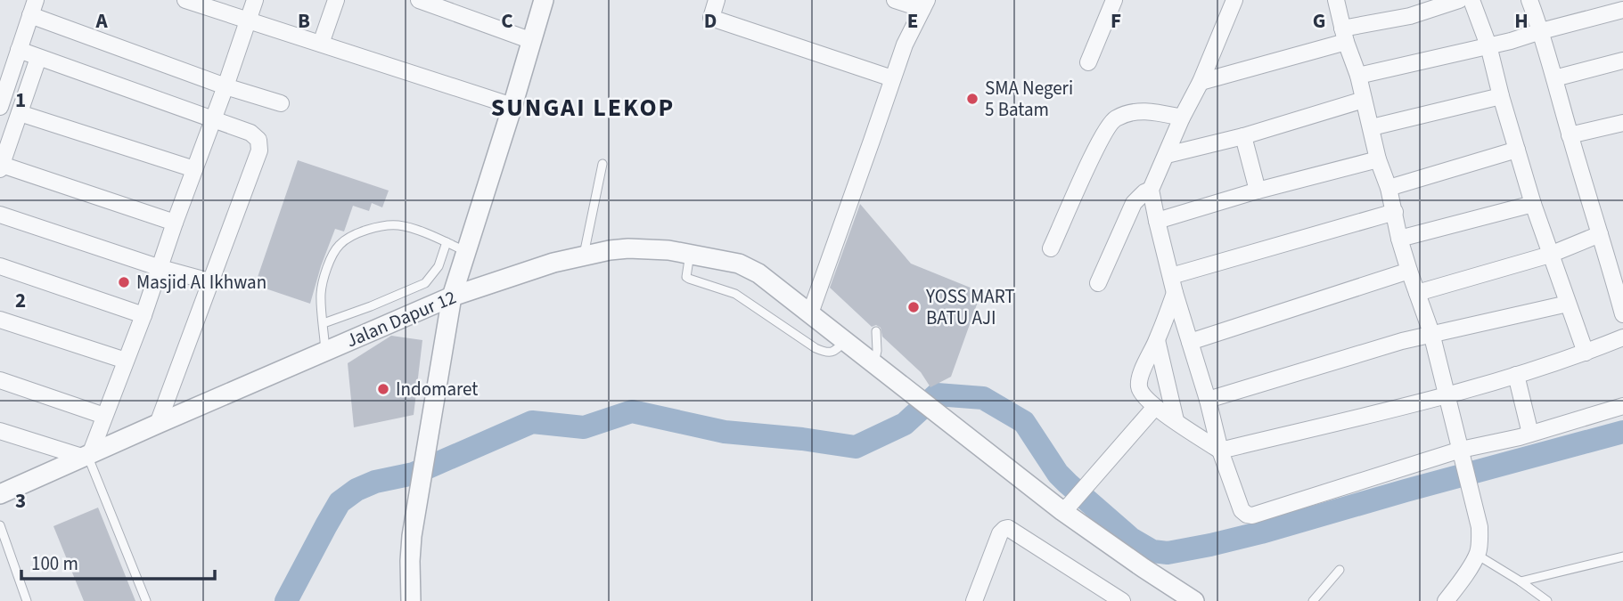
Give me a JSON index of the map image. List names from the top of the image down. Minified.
{"streets":{"street":["Jalan Dapur 12"]},"districts":["SUNGAI LEKOP"],"places":["SMA Negeri 5 Batam","Masjid Al Ikhwan","YOSS MART BATU AJI","Indomaret"],"scale_bar":"100 m","grid":{"columns":["A","B","C","D","E","F","G","H"],"rows":["1","2","3"]}}
